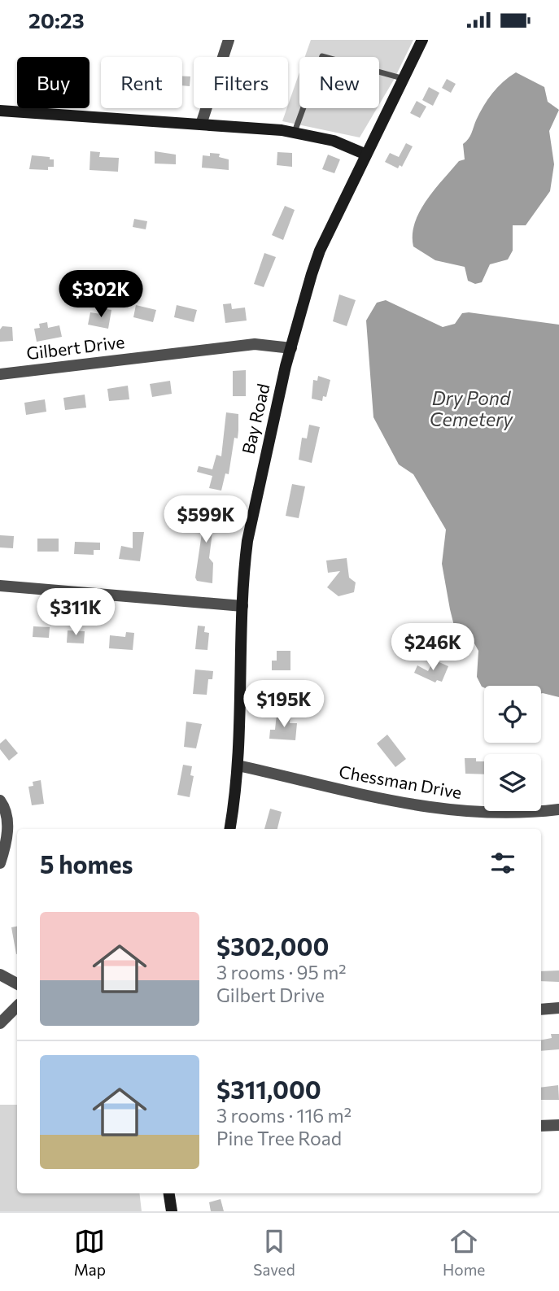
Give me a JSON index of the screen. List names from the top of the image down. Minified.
{"streets":{"main road":["Bay Road"],"street":["Gilbert Drive","Chessman Drive"]},"crossings":[["Gilbert Drive","Bay Road"],["Bay Road","Chessman Drive"]],"water":["Dry Pond Cemetery"],"page":{"status":"20:23","chip":["Buy","Rent","Filters","New"],"price":["$302K","$599K","$311K","$246K","$195K"],"heading":"5 homes","list":[{"name":"$302,000","note":"3 rooms · 95 m² · Gilbert Drive"},{"name":"$311,000","note":"3 rooms · 116 m² · Pine Tree Road"}],"tabs":["Map","Saved","Home"]}}
